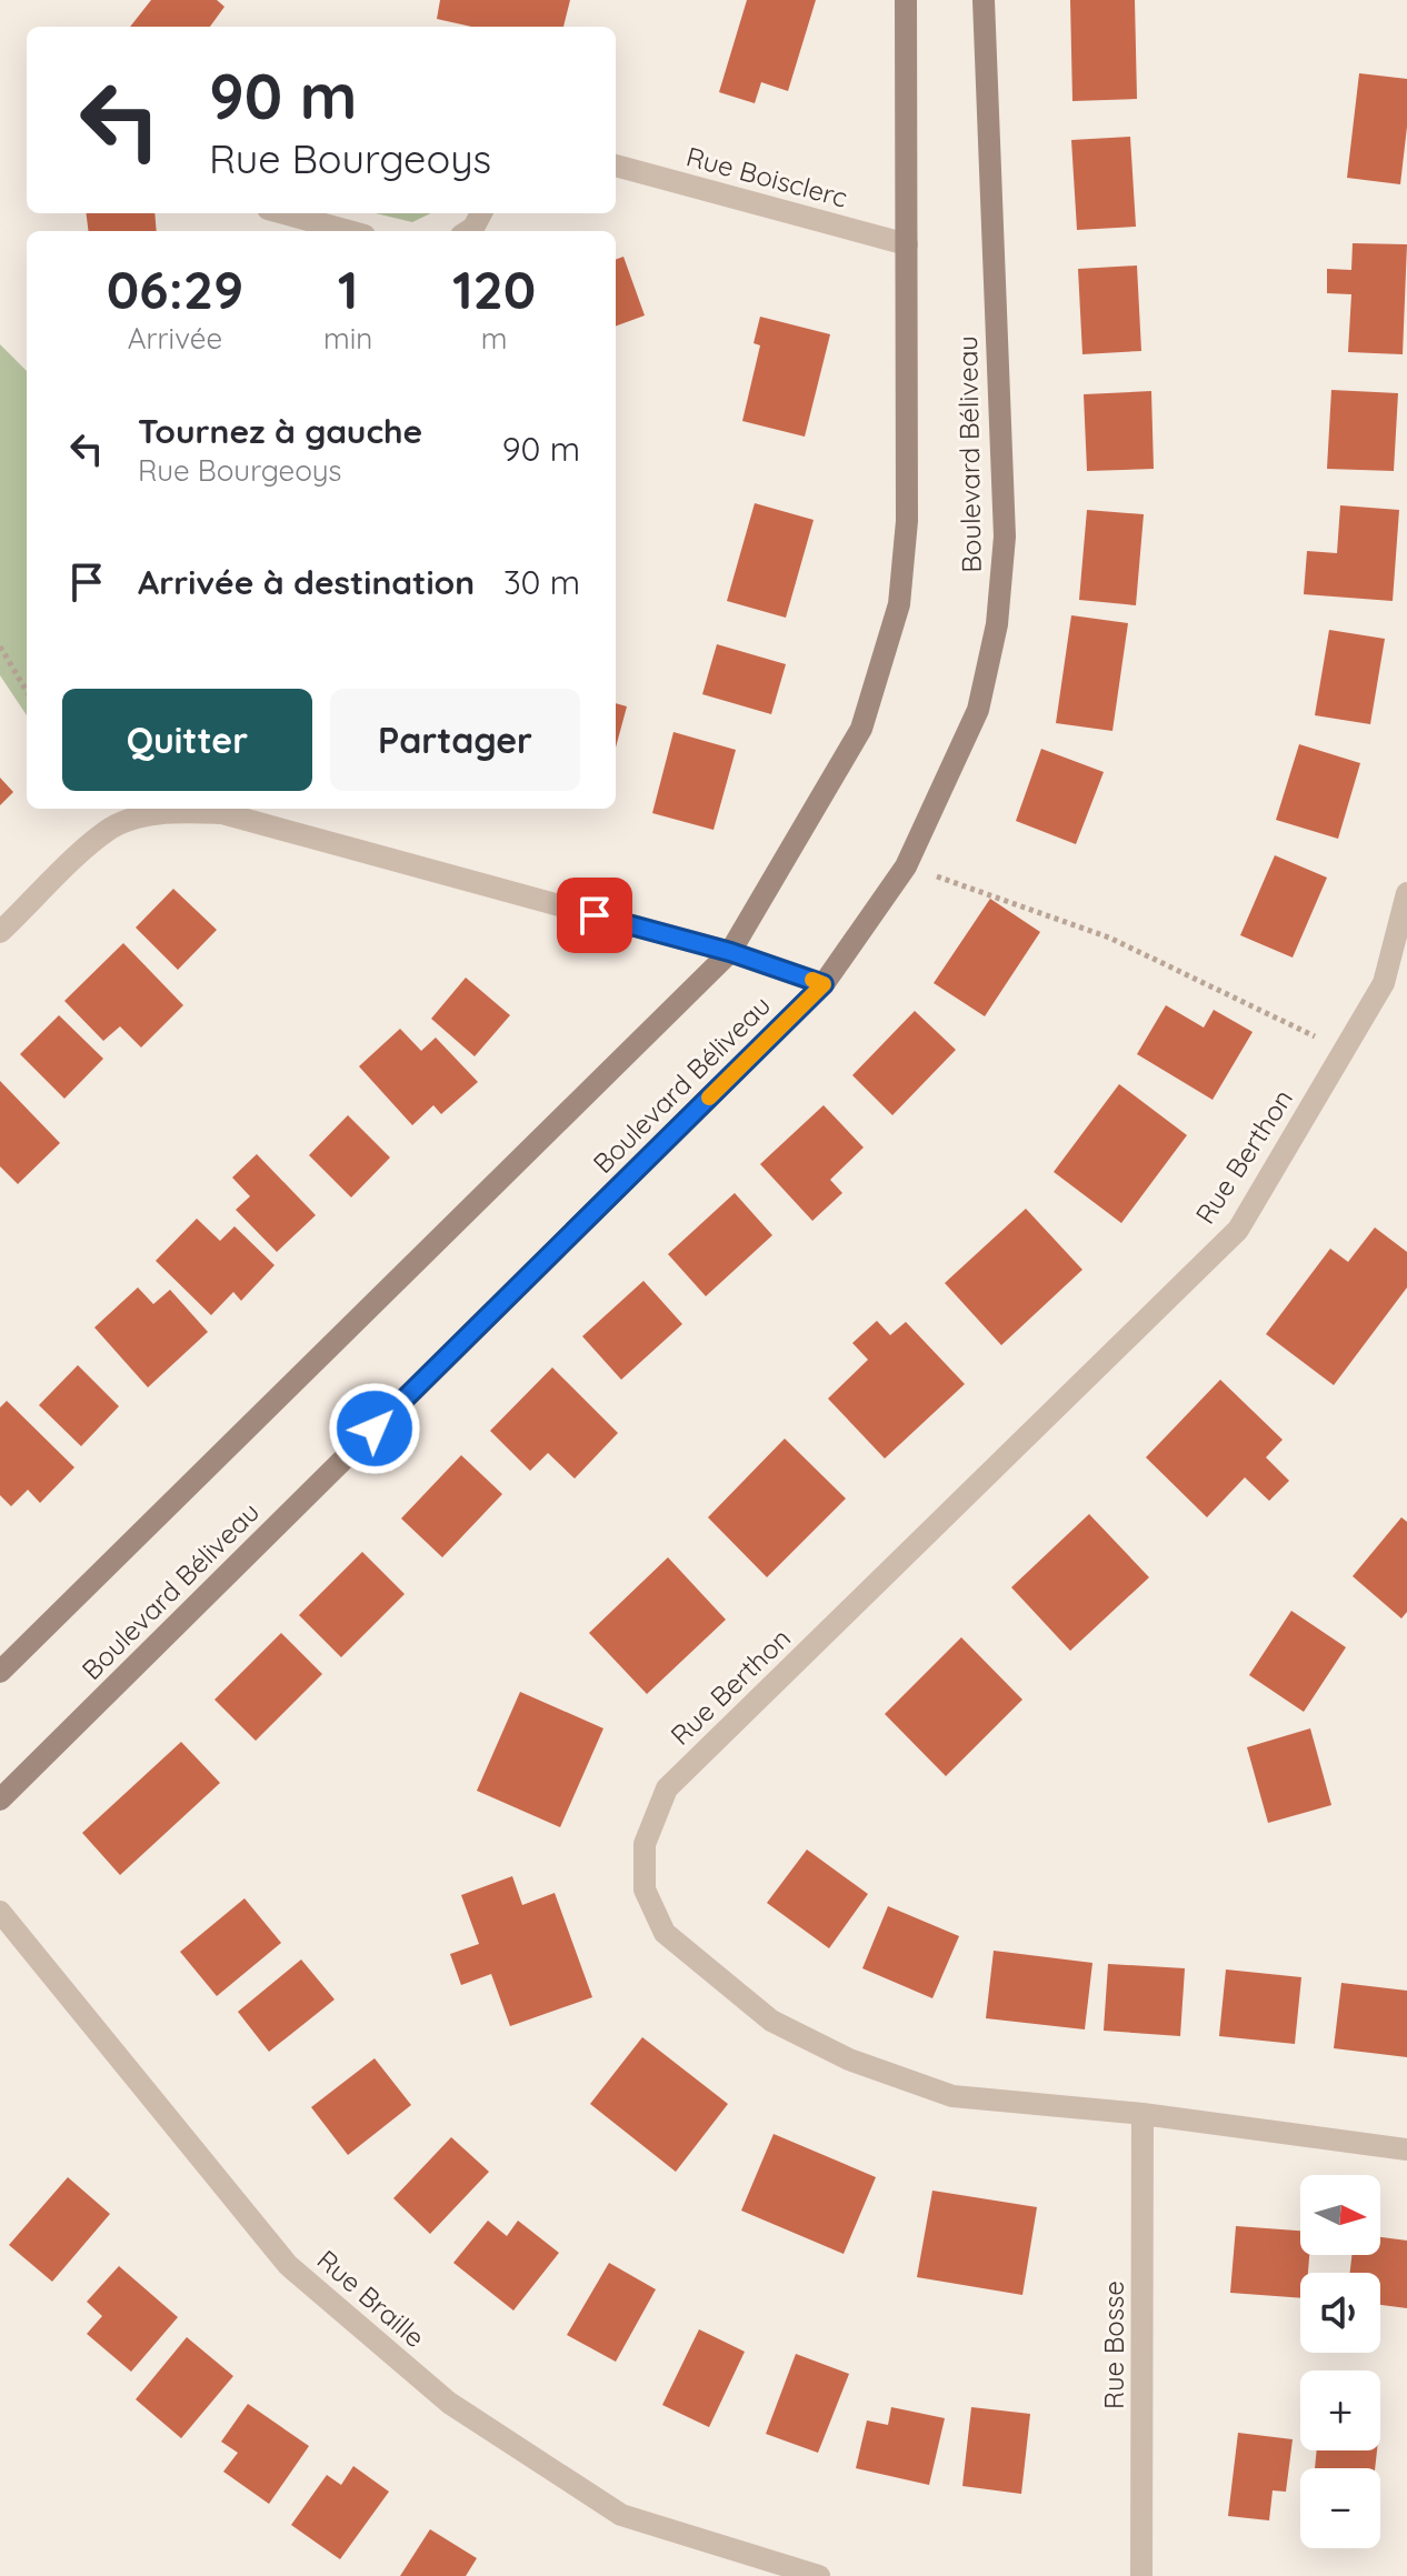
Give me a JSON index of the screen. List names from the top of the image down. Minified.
{"streets":{"street":["Rue Boisclerc","Boulevard Béliveau","Rue Berthon","Rue Braille","Rue Bosse"]},"crossings":[["Rue Berthon","Rue Bosse"]],"north":"right","page":{"turn":["90 m","Rue Bourgeoys"],"eta":["06:29","Arrivée","1","min","120","m"],"list":[{"name":"Tournez à gauche","note":"Rue Bourgeoys","value":"90 m"},{"name":"Arrivée à destination","value":"30 m"}],"buttons":["Quitter","Partager"],"map_buttons":["+","−"]}}
